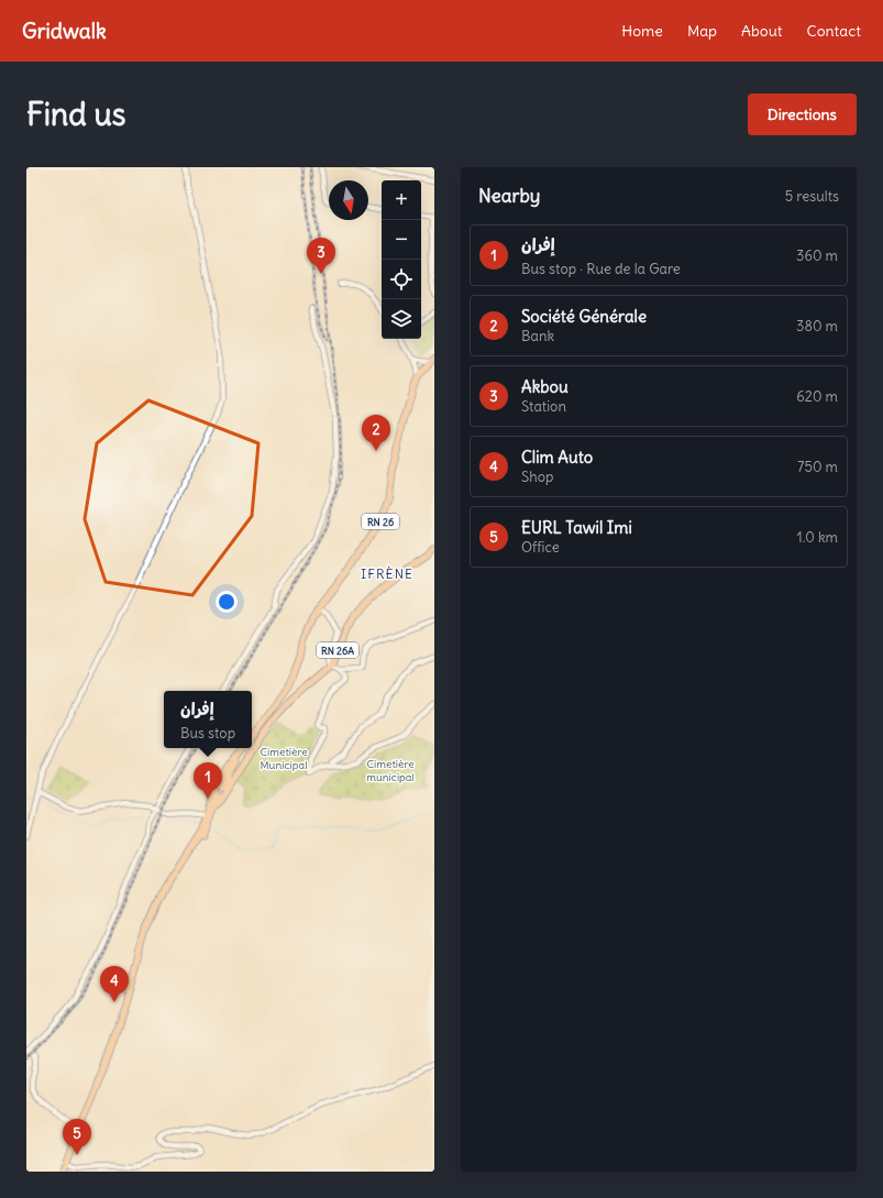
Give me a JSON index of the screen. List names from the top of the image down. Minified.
{"streets":{"main road":["RN 26","RN 26A"]},"districts":["IFRÈNE"],"parks":["Cimetière Municipal","Cimetière municipal"],"north":"bottom","page":{"header":"Gridwalk","nav":["Home","Map","About","Contact"],"buttons":"Directions","title":"Find us","heading":["Nearby","5 results"],"map_buttons":["+","−"],"list":[{"mark":"1","name":"إفران","note":"Bus stop · Rue de la Gare","value":"360 m"},{"mark":"2","name":"Société Générale","note":"Bank","value":"380 m"},{"mark":"3","name":"Akbou","note":"Station","value":"620 m"},{"mark":"4","name":"Clim Auto","note":"Shop","value":"750 m"},{"mark":"5","name":"EURL Tawil Imi","note":"Office","value":"1.0 km"}],"pins":["3","2","1","4","5"],"popup":["إفران","Bus stop"]}}
